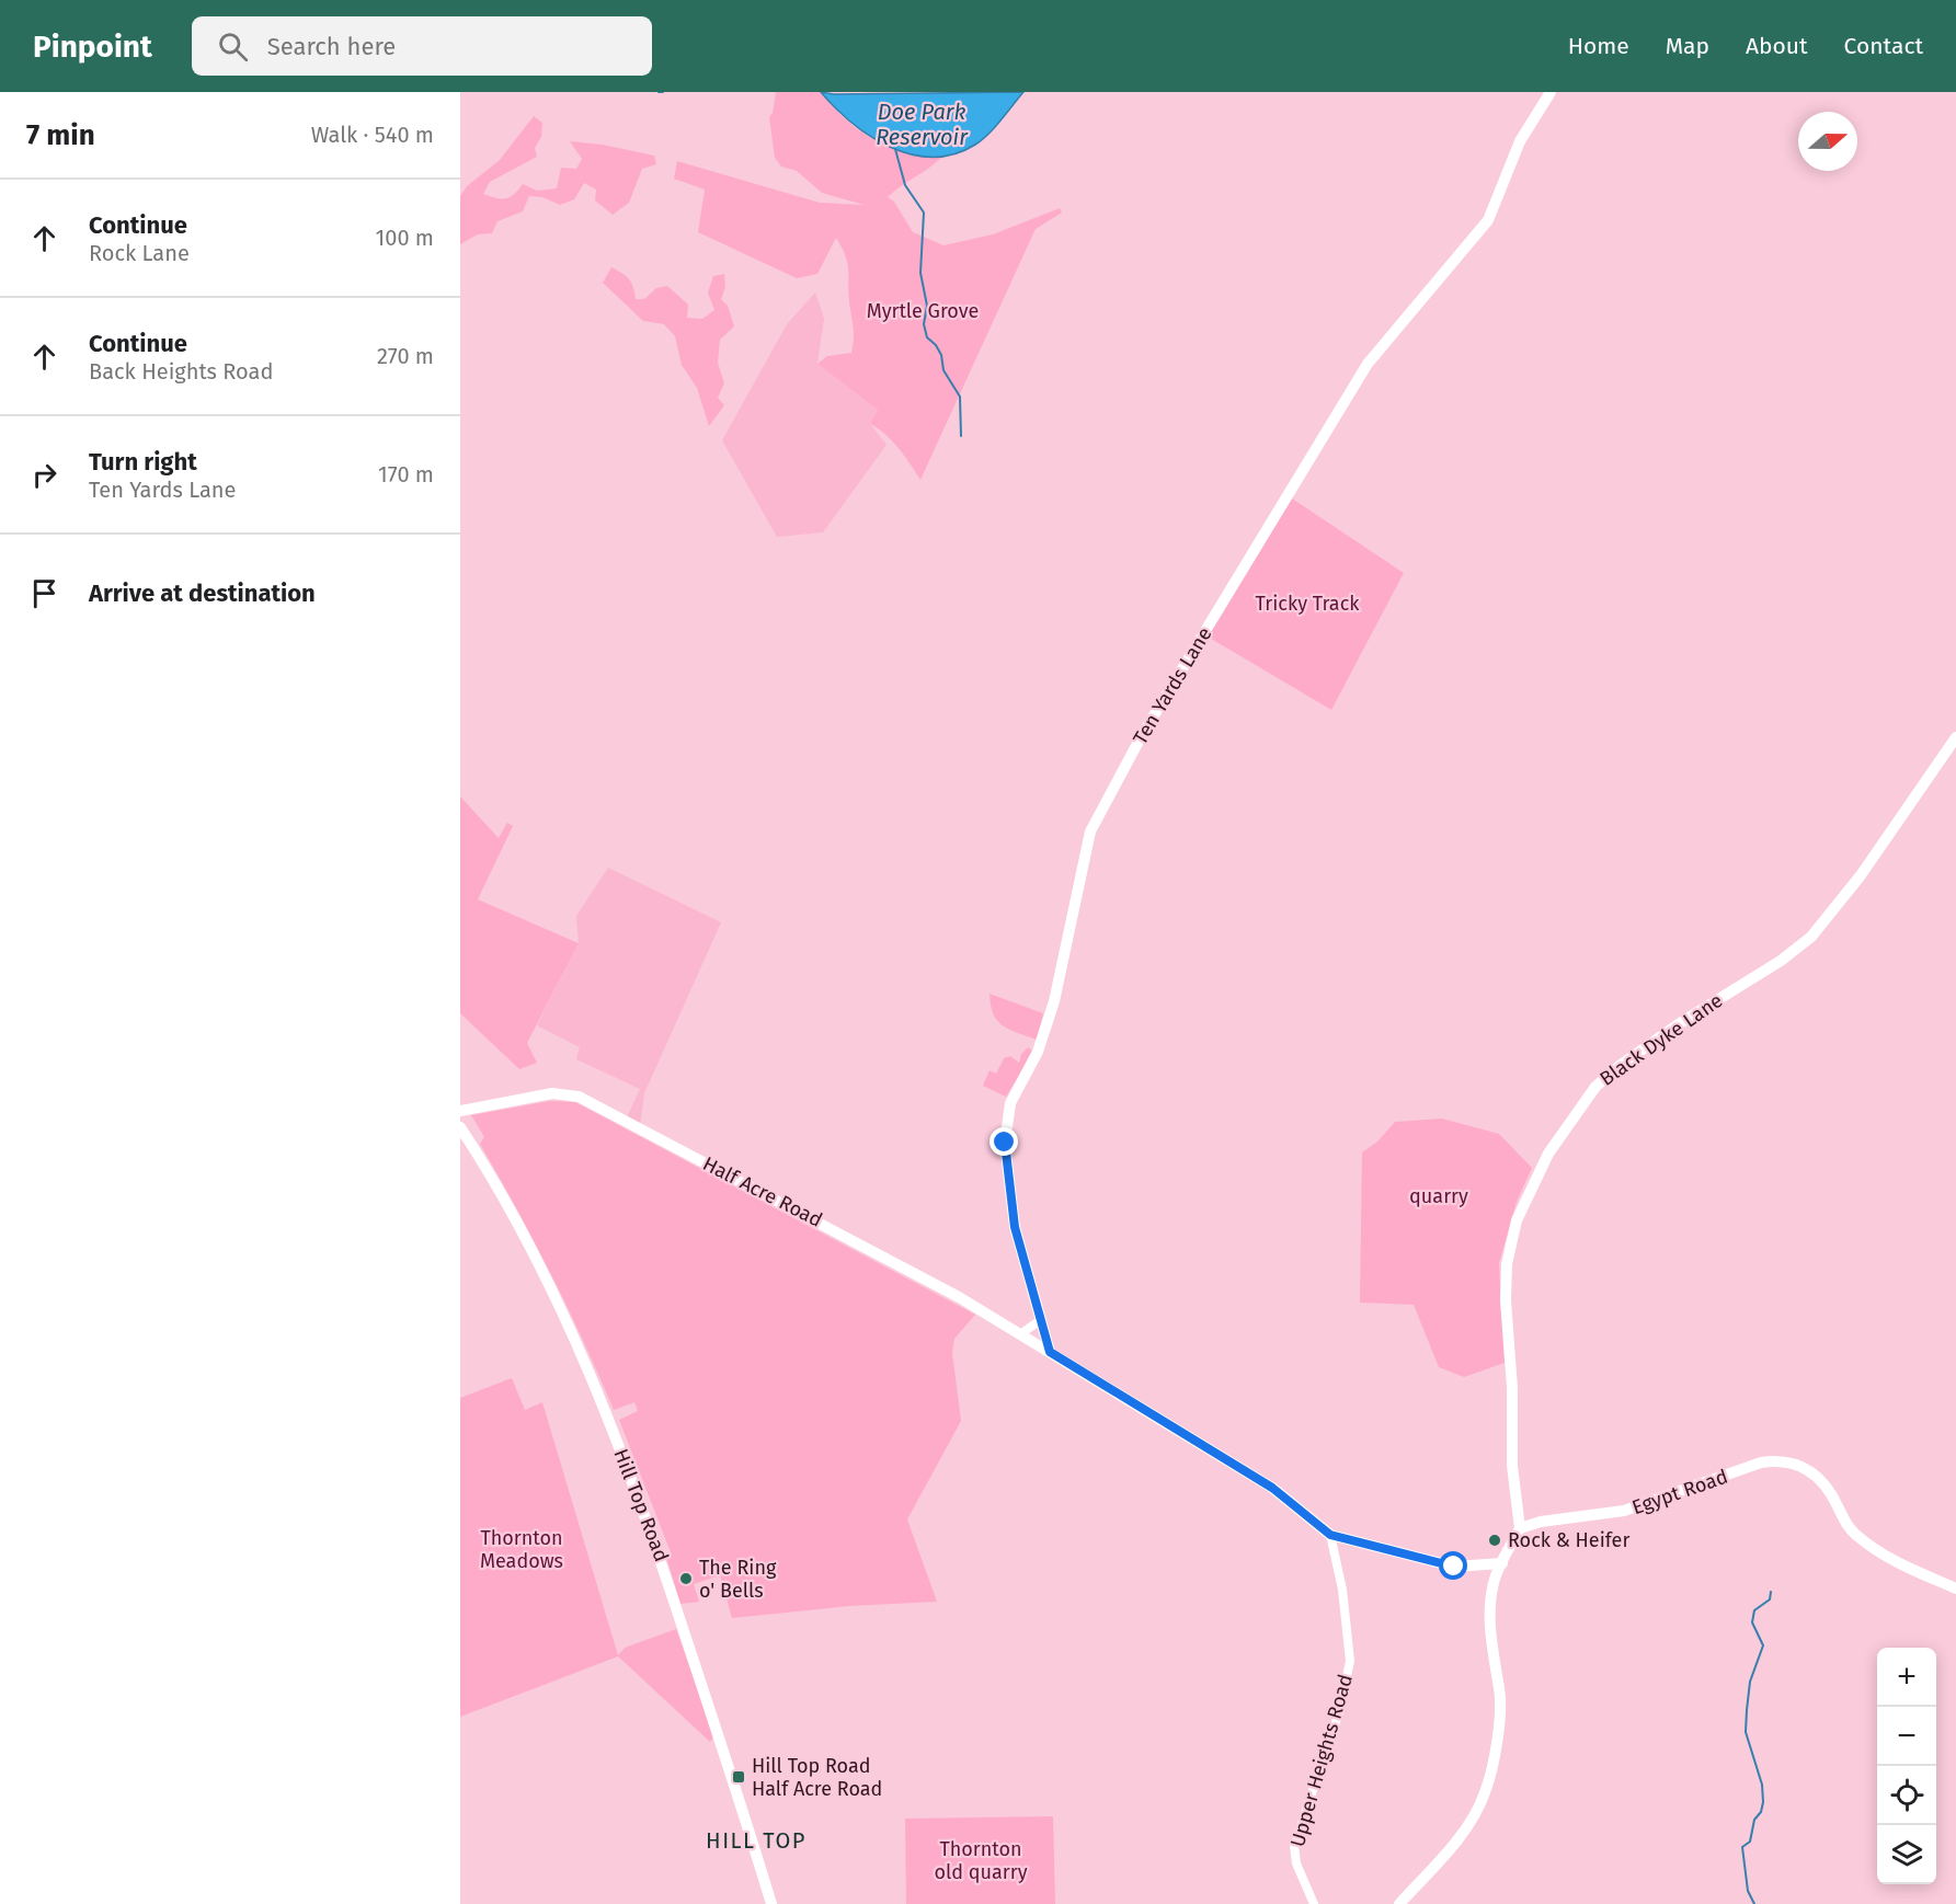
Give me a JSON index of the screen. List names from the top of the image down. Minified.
{"streets":{"street":["Ten Yards Lane","Black Dyke Lane","Half Acre Road","Egypt Road","Hill Top Road","Upper Heights Road"]},"crossings":[["Ten Yards Lane","Half Acre Road"],["Black Dyke Lane","Egypt Road"],["Half Acre Road","Upper Heights Road"]],"districts":["HILL TOP"],"water":["Doe Park Reservoir"],"parks":["Myrtle Grove","Tricky Track","quarry","Thornton Meadows","Thornton old quarry"],"places":{"other":["Rock & Heifer","The Ring o' Bells"],"transit":["Hill Top Road Half Acre Road"]},"north":"right","page":{"header":"Pinpoint","search":"Search here","nav":["Home","Map","About","Contact"],"heading":["7 min","Walk · 540 m"],"list":[["Continue","Rock Lane","100 m"],["Continue","Back Heights Road","270 m"],["Turn right","Ten Yards Lane","170 m"],"Arrive at destination"],"map_buttons":["+","−"]}}
